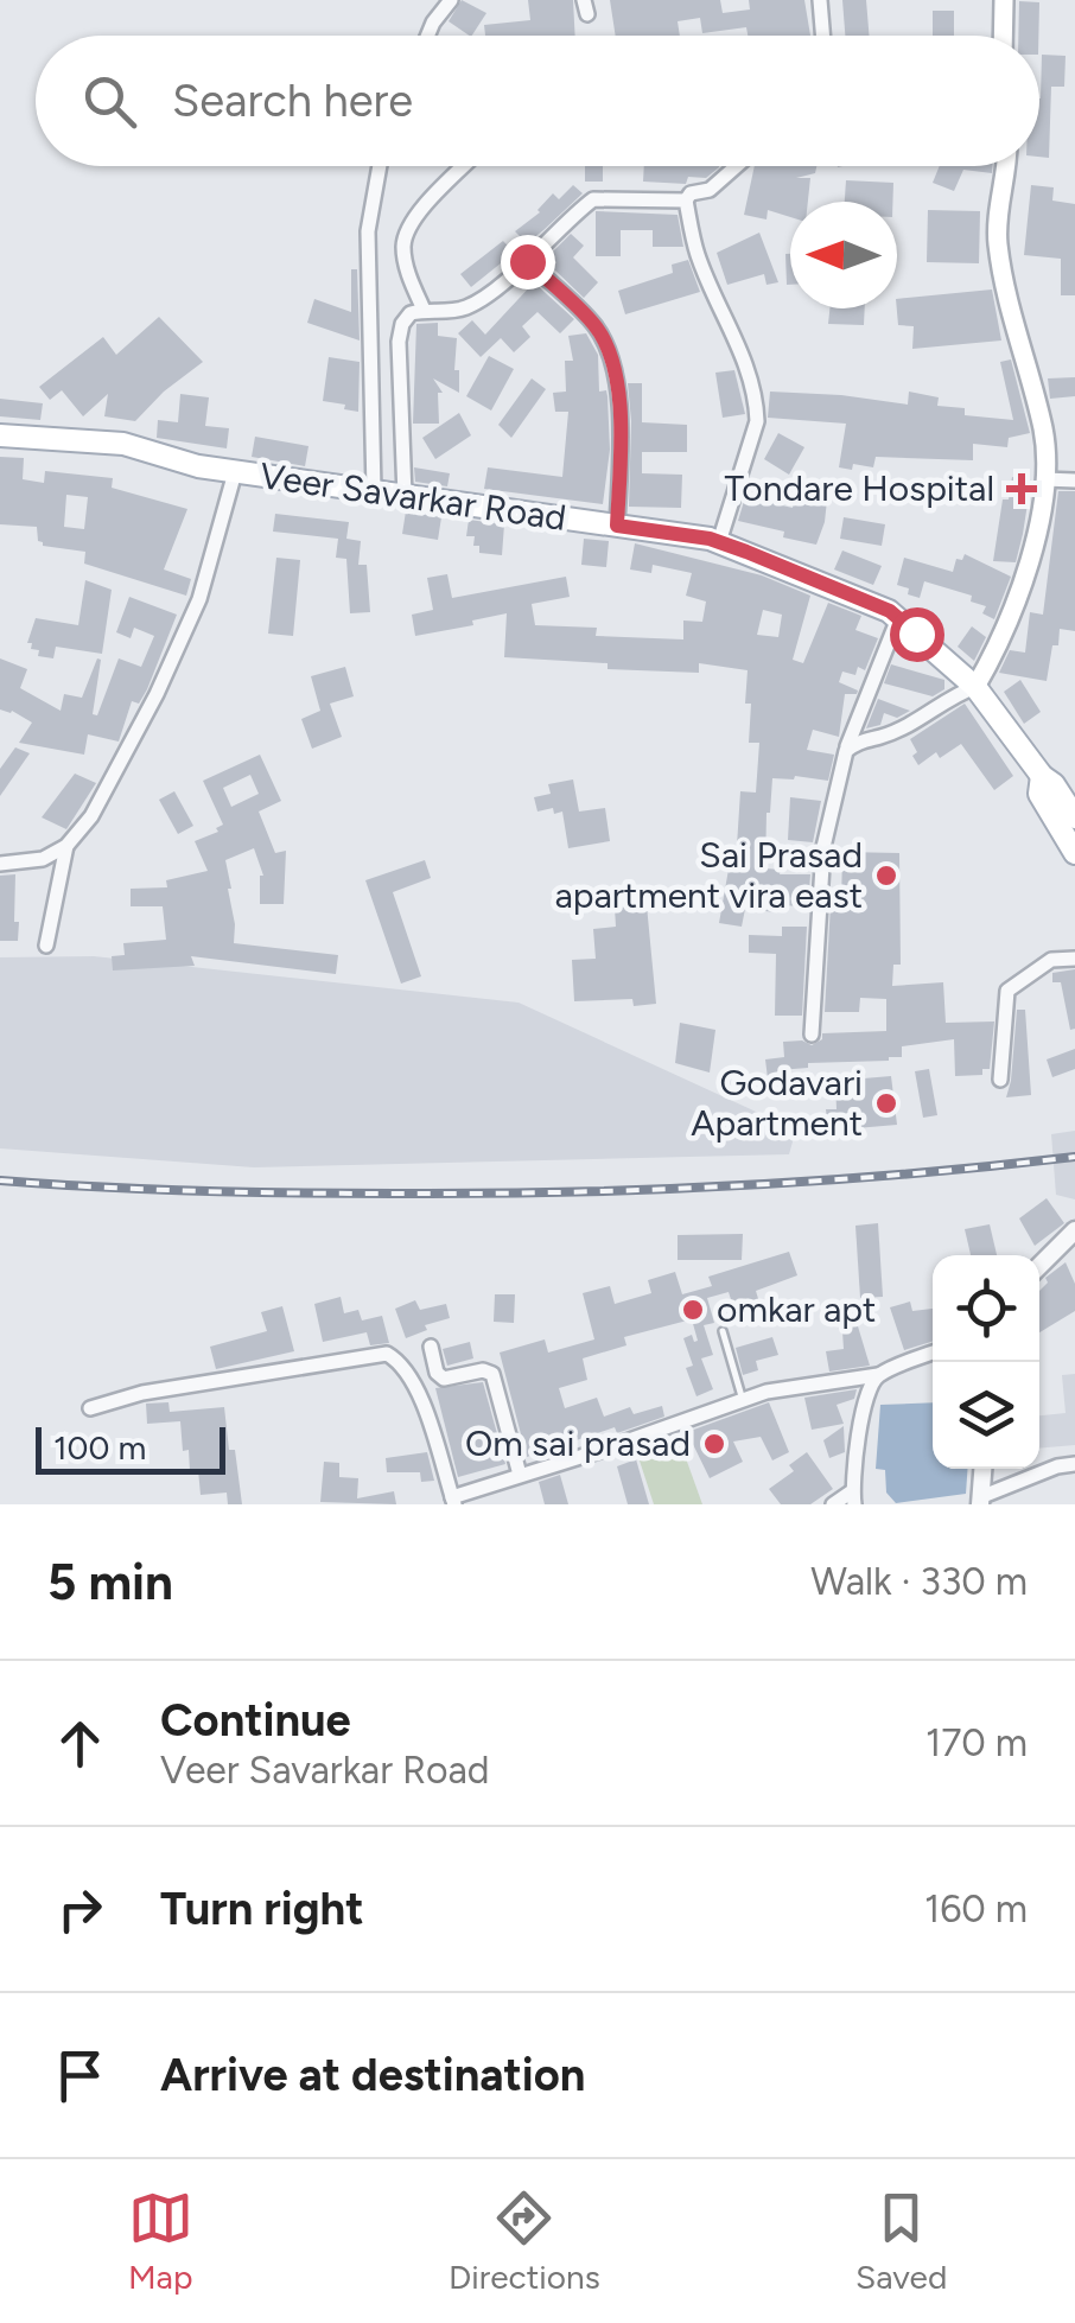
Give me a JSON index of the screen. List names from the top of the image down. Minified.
{"streets":{"main road":["Veer Savarkar Road"]},"places":{"health":["Tondare Hospital"],"other":["Sai Prasad apartment vira east","Godavari Apartment","omkar apt","Om sai prasad"]},"scale_bar":"100 m","north":"left","page":{"search":"Search here","scale":"100 m","heading":["5 min","Walk · 330 m"],"list":[["Continue","Veer Savarkar Road","170 m"],["Turn right","160 m"],"Arrive at destination"],"nav":["Map","Directions","Saved"]}}
